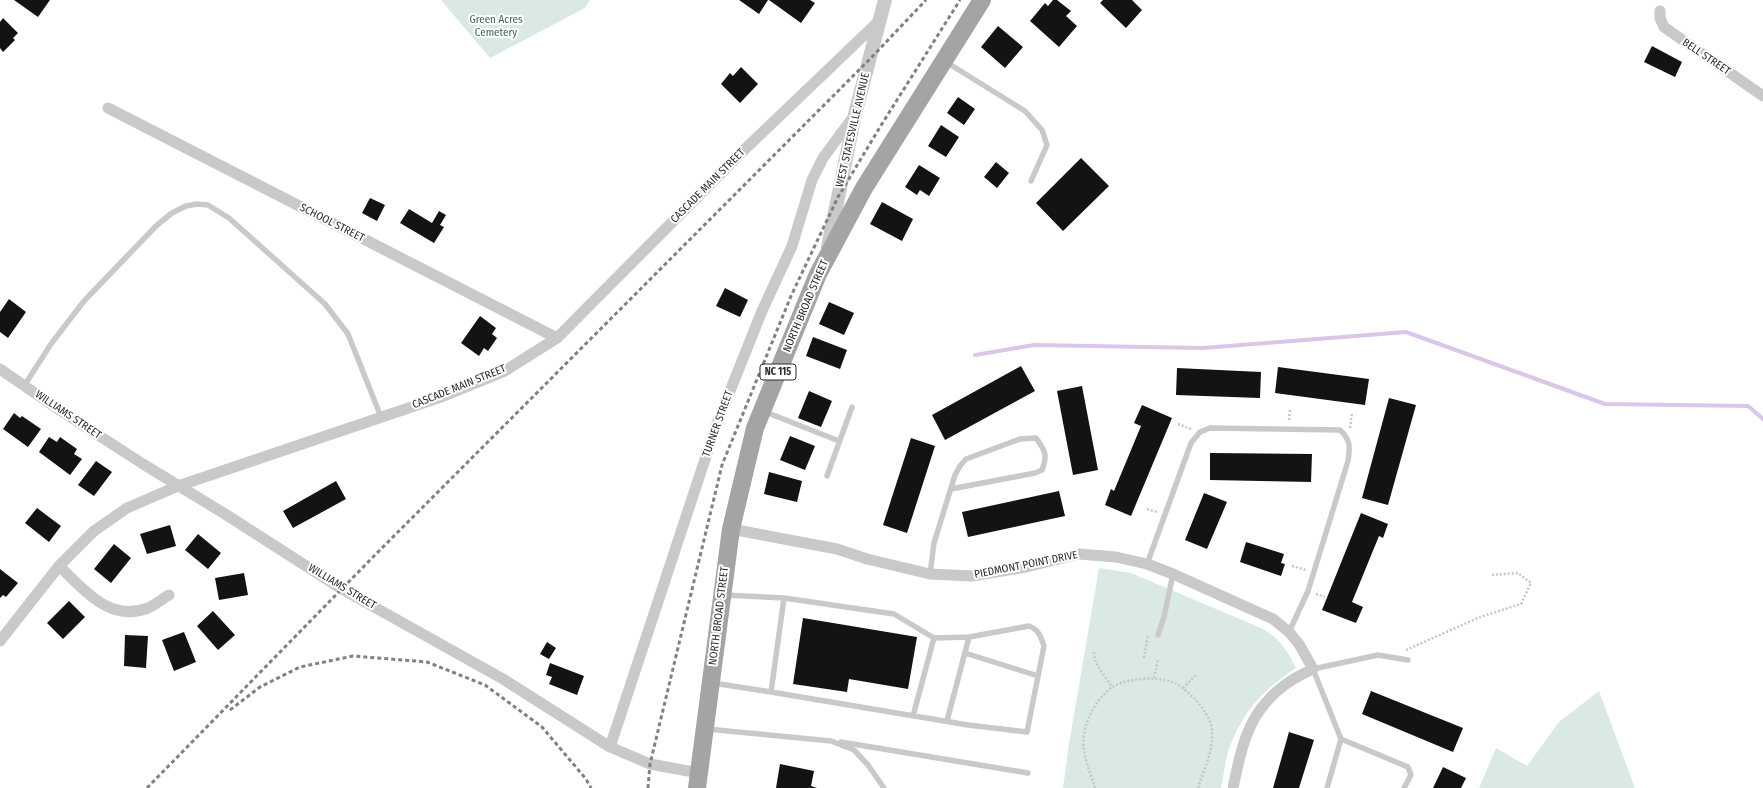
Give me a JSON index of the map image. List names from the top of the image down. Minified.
{"streets":{"main road":["NORTH BROAD STREET","NC 115"],"street":["BELL STREET","WEST STATESVILLE AVENUE","CASCADE MAIN STREET","SCHOOL STREET","WILLIAMS STREET","TURNER STREET","PIEDMONT POINT DRIVE"]},"crossings":[["WEST STATESVILLE AVENUE","CASCADE MAIN STREET"],["WEST STATESVILLE AVENUE","NORTH BROAD STREET"],["WEST STATESVILLE AVENUE","TURNER STREET"],["CASCADE MAIN STREET","SCHOOL STREET"],["CASCADE MAIN STREET","WILLIAMS STREET"],["NORTH BROAD STREET","WILLIAMS STREET"],["NORTH BROAD STREET","PIEDMONT POINT DRIVE"],["WILLIAMS STREET","TURNER STREET"]],"parks":["Green Acres Cemetery"]}
